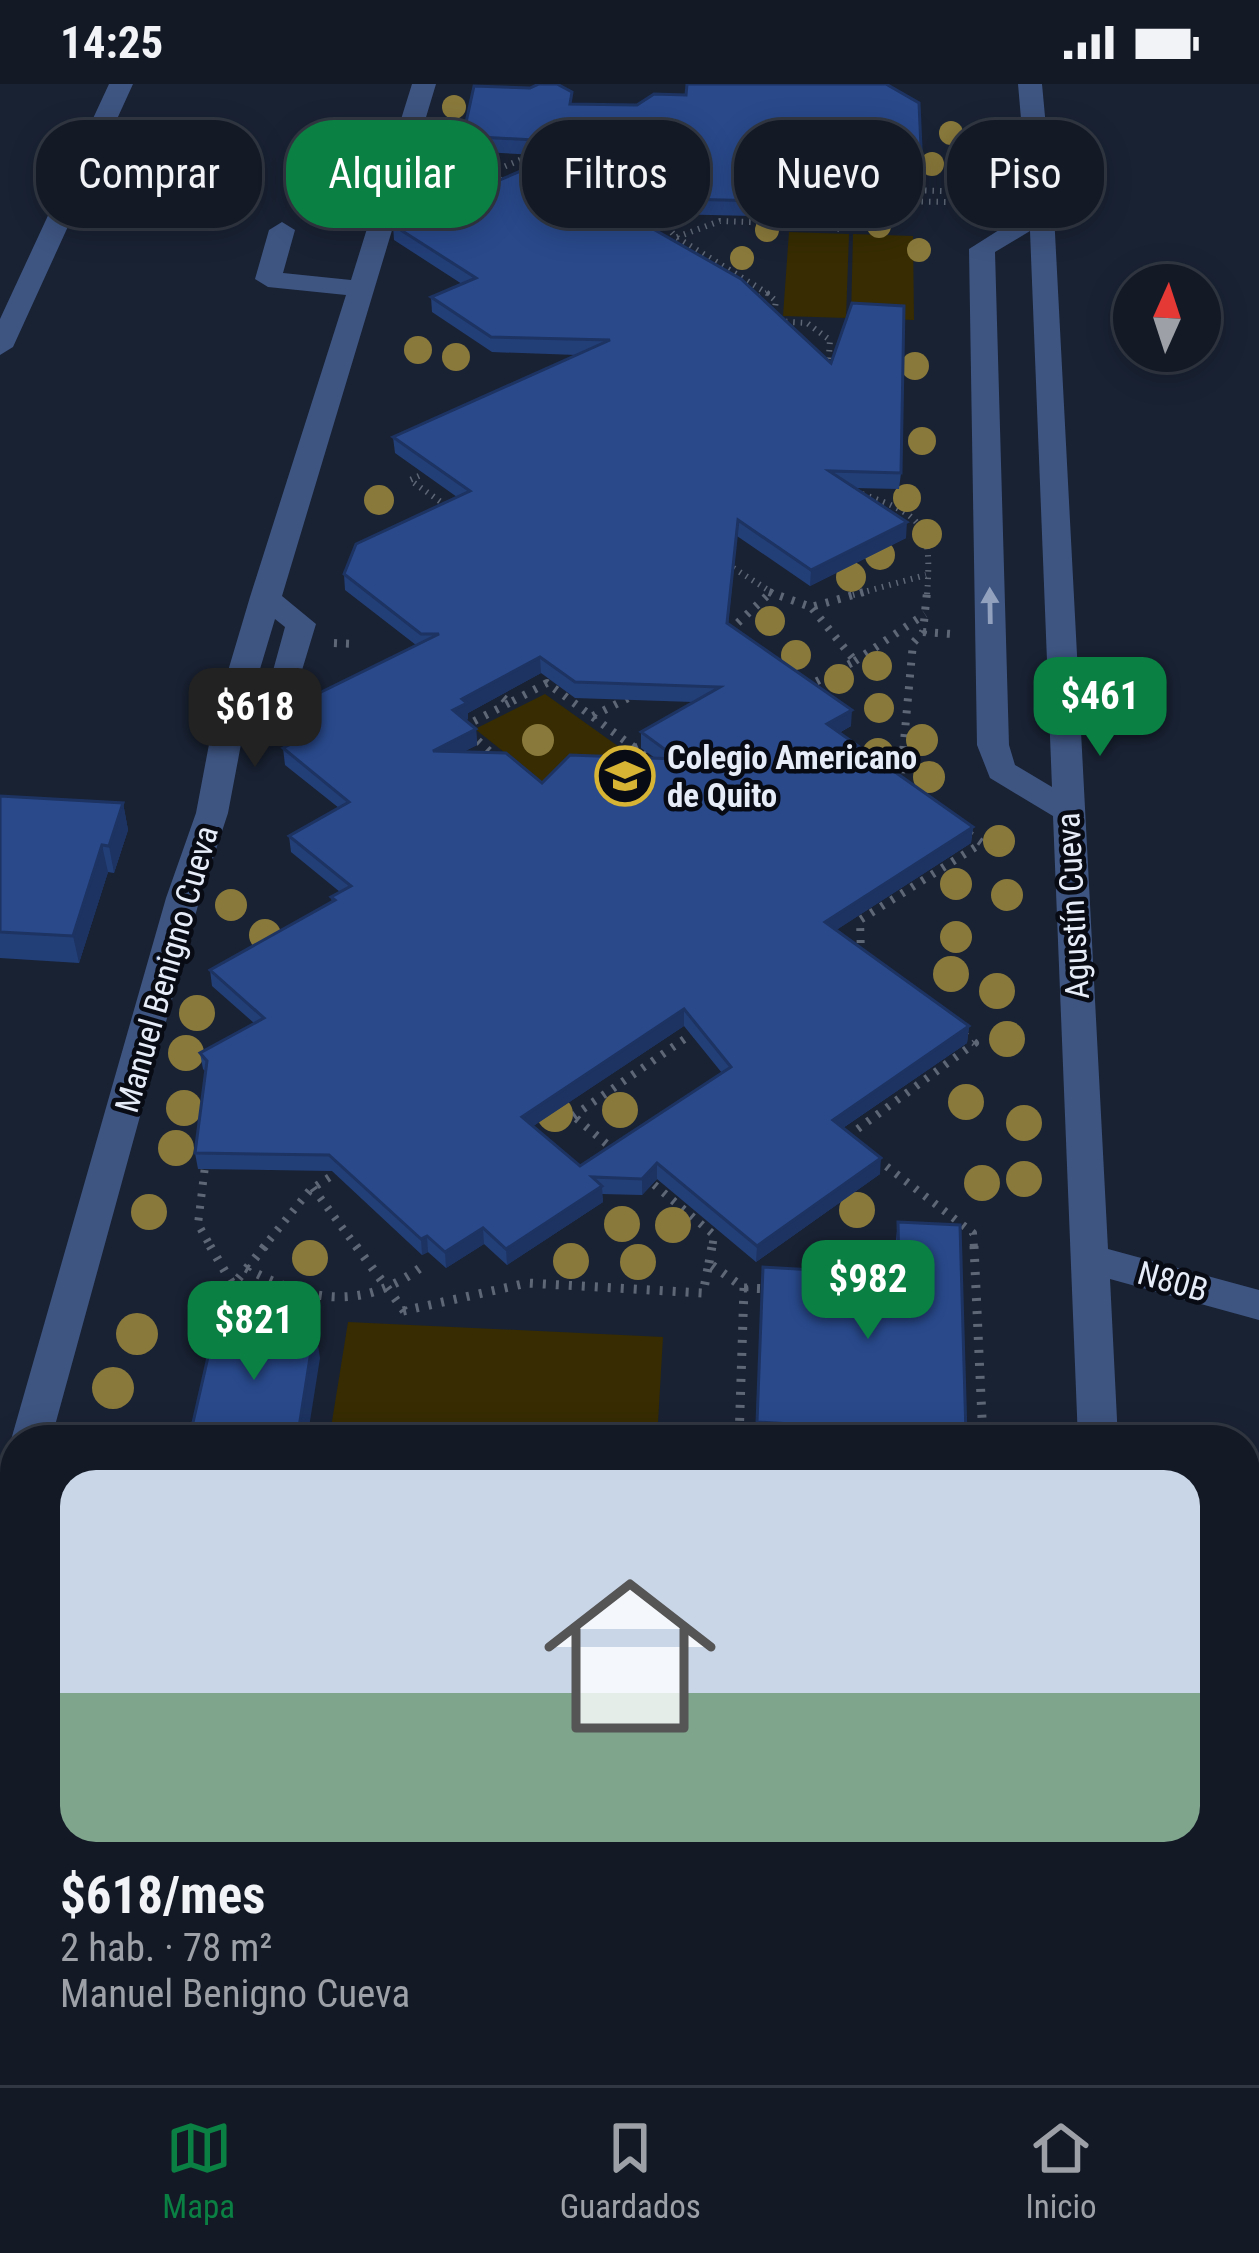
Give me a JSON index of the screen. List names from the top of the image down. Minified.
{"streets":{"street":["Agustín Cueva","Manuel Benigno Cueva","N80B"]},"crossings":[["Agustín Cueva","N80B"]],"places":{"school or university":["Colegio Americano de Quito"]},"north":"top","page":{"status":"14:25","chip":["Comprar","Alquilar","Filtros","Nuevo","Piso"],"price":["$461","$618","$982","$821"],"list":[{"name":"$618/mes","note":"2 hab. · 78 m² · Manuel Benigno Cueva"}],"tabs":["Mapa","Guardados","Inicio"]}}
